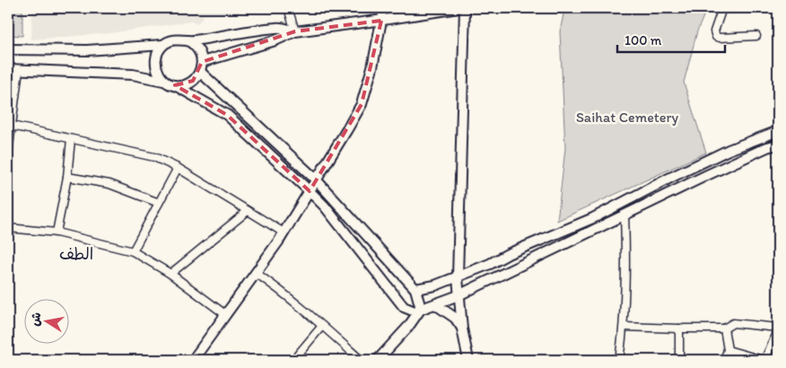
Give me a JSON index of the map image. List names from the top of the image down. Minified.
{"districts":["الطف"],"parks":["Saihat Cemetery"],"scale_bar":"100 m","north":"left"}
